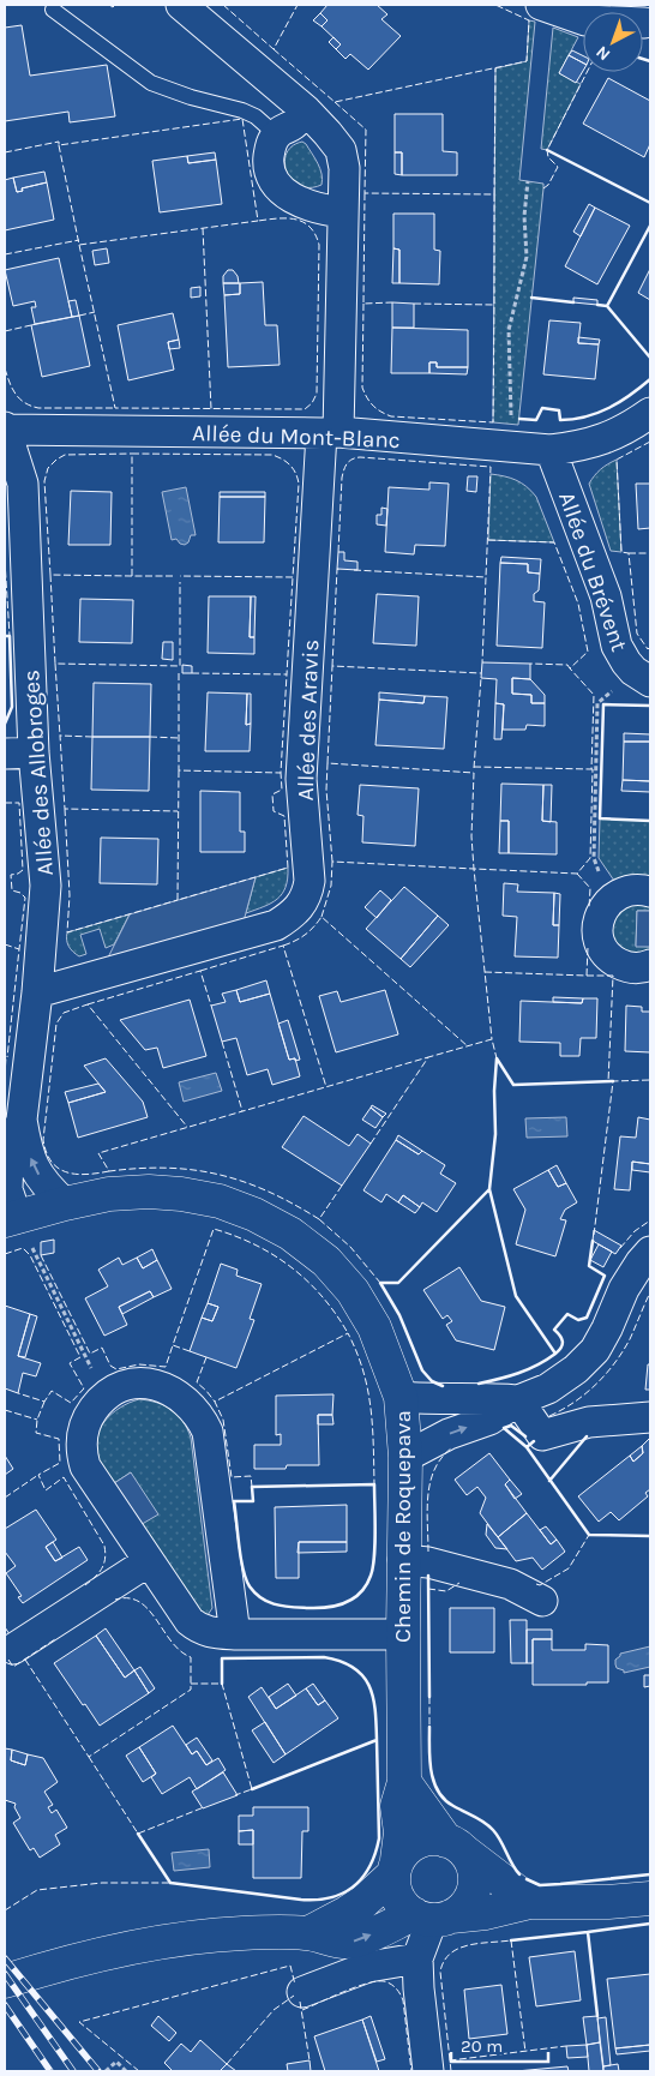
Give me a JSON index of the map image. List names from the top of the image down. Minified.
{"streets":{"street":["Allée du Mont-Blanc","Allée du Brévent","Allée des Aravis","Allée des Allobroges","Chemin de Roquepava"]},"crossings":[["Allée du Mont-Blanc","Allée du Brévent"],["Allée du Mont-Blanc","Allée des Aravis"],["Allée du Mont-Blanc","Allée des Allobroges"],["Allée des Aravis","Allée des Allobroges"],["Allée des Allobroges","Chemin de Roquepava"]],"scale_bar":"20 m","north":"bottom left"}
